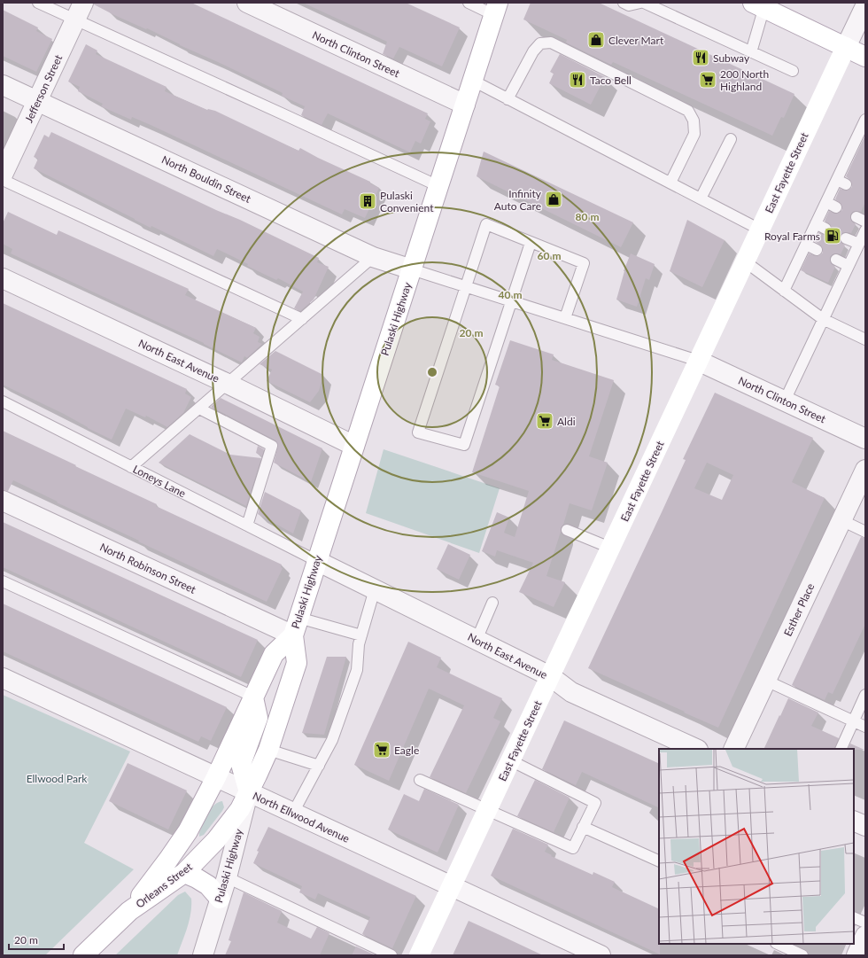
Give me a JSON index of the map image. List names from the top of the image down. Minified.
{"streets":{"main road":["East Fayette Street","Pulaski Highway","Orleans Street"],"street":["North Clinton Street","Jefferson Street","North Bouldin Street","North East Avenue","North Robinson Street","Esther Place","North Ellwood Avenue"],"lane":["Loneys Lane"]},"crossings":[["North Clinton Street","East Fayette Street"],["North Clinton Street","Pulaski Highway"],["Jefferson Street","North Bouldin Street"],["East Fayette Street","North East Avenue"],["East Fayette Street","North Ellwood Avenue"],["North Bouldin Street","Pulaski Highway"],["Pulaski Highway","North East Avenue"],["Pulaski Highway","Loneys Lane"],["Pulaski Highway","North Robinson Street"],["Pulaski Highway","North Ellwood Avenue"],["Pulaski Highway","Orleans Street"],["North East Avenue","Loneys Lane"],["North Ellwood Avenue","Orleans Street"]],"parks":["Ellwood Park"],"places":{"shop":["Clever Mart","Infinity Auto Care"],"restaurant":["Subway","Taco Bell"],"supermarket":["200 North Highland","Aldi","Eagle"],"building":["Pulaski Convenient"],"fuel station":["Royal Farms"]},"scale_bar":"20 m","rings":["80 m","60 m","40 m","20 m"]}
